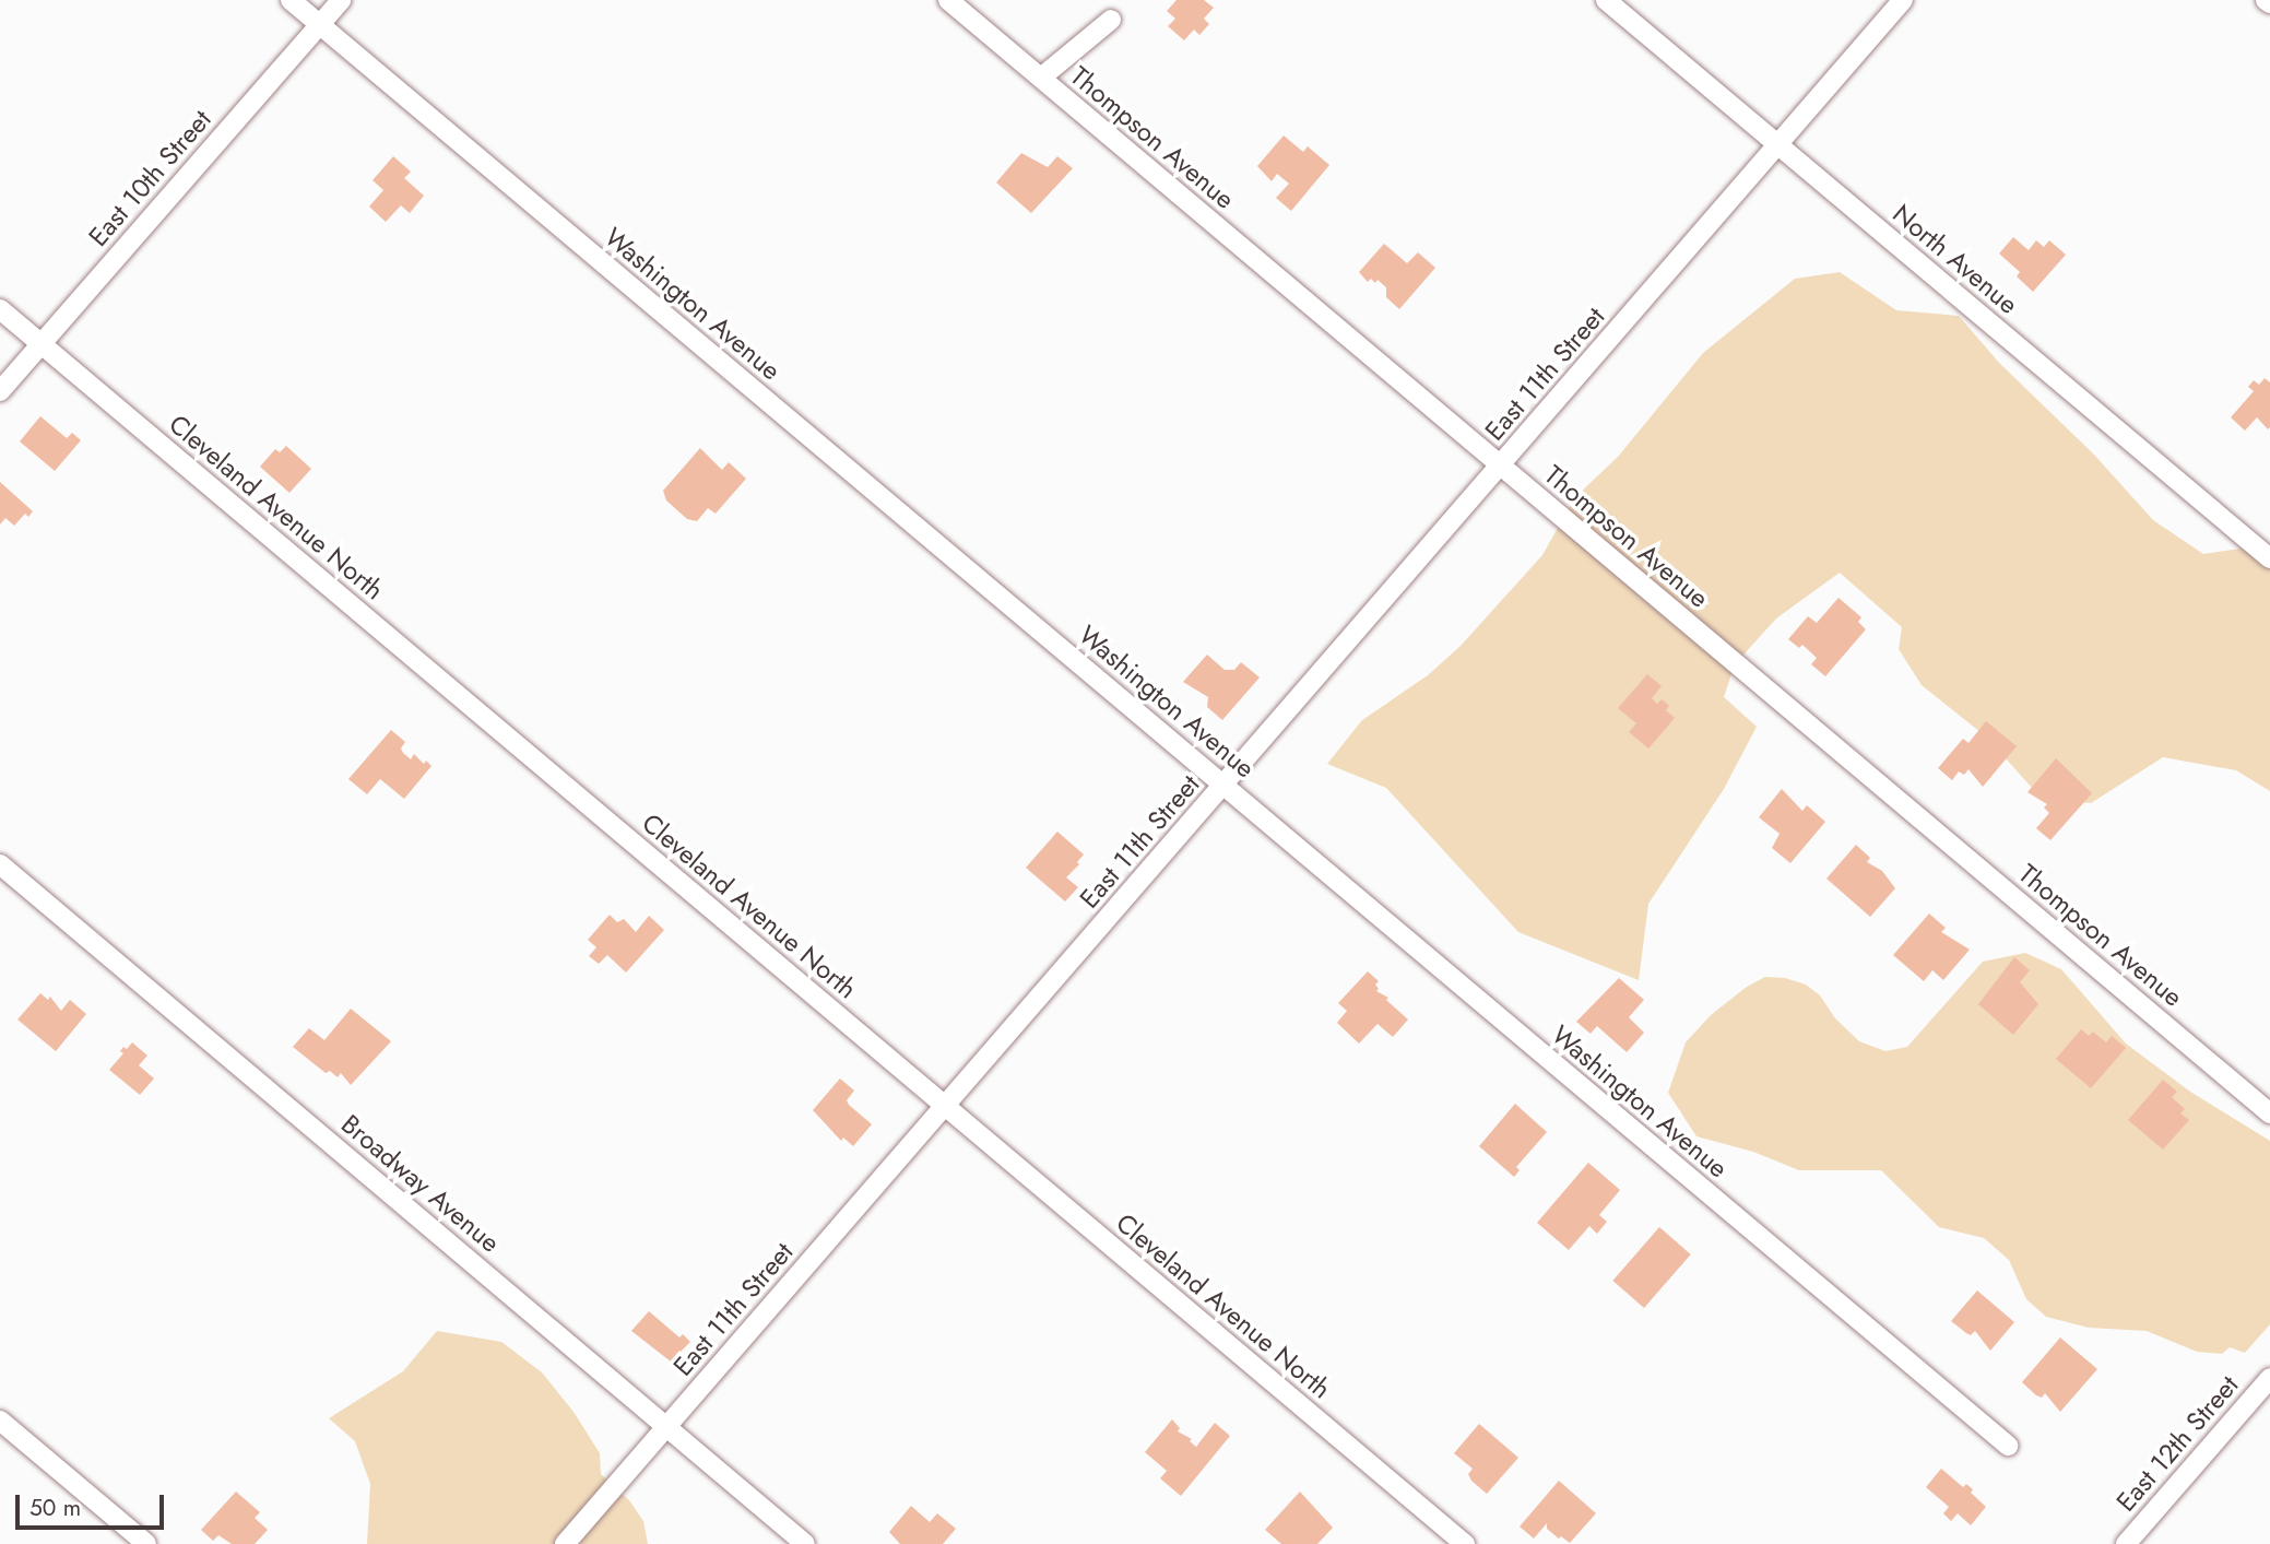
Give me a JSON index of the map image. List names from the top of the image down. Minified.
{"streets":{"street":["Thompson Avenue","East 10th Street","North Avenue","Washington Avenue","East 11th Street","Cleveland Avenue North","Broadway Avenue","East 12th Street"]},"crossings":[["Thompson Avenue","East 11th Street"],["East 10th Street","Washington Avenue"],["East 10th Street","Cleveland Avenue North"],["North Avenue","East 11th Street"],["Washington Avenue","East 11th Street"],["East 11th Street","Cleveland Avenue North"],["East 11th Street","Broadway Avenue"]],"scale_bar":"50 m"}
